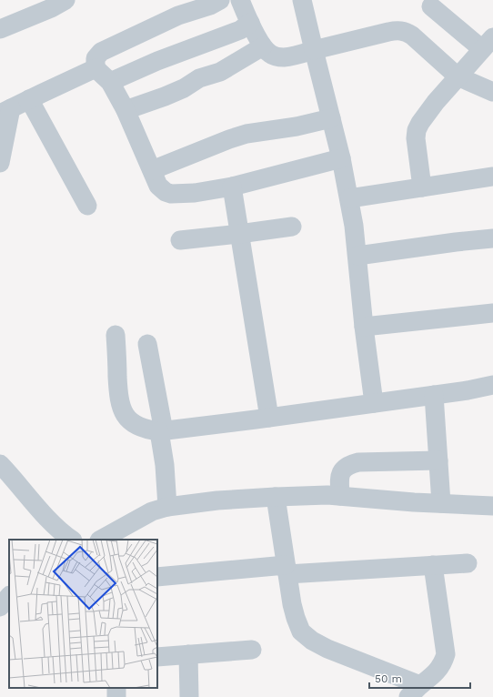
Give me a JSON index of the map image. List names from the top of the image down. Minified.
{"scale_bar":"50 m"}
